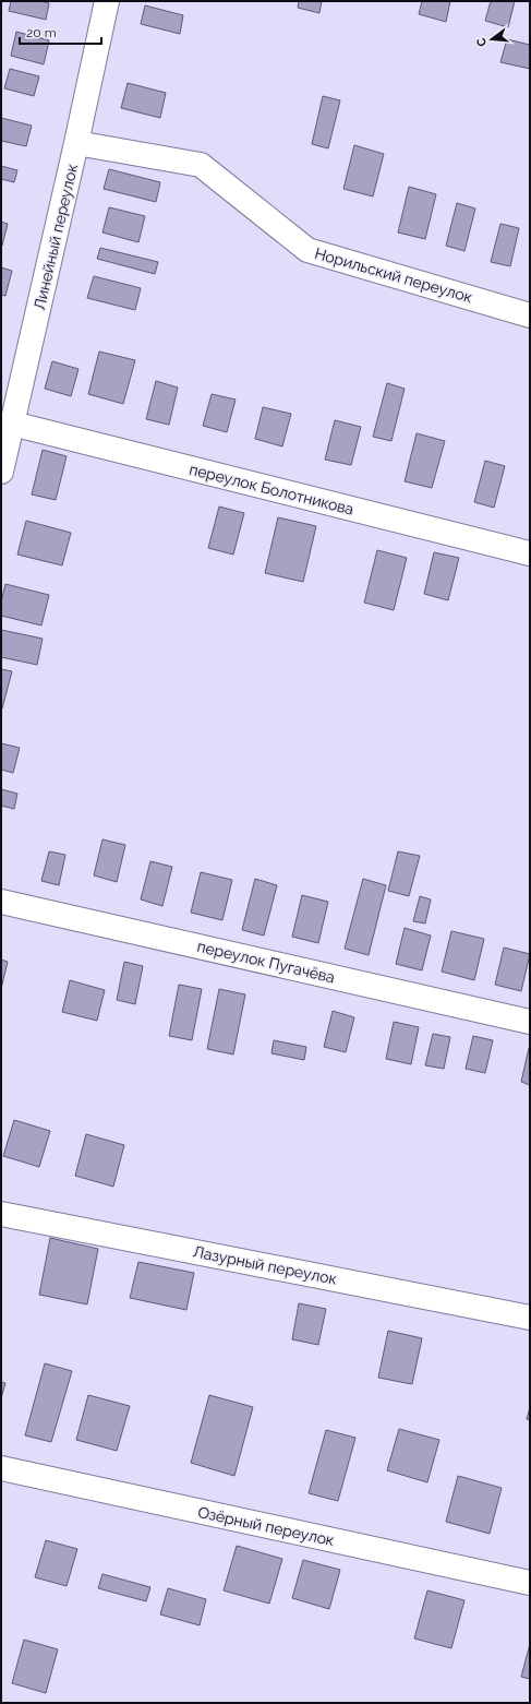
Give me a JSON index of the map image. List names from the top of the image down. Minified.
{"streets":{"street":["Линейный переулок","Норильский переулок","переулок Болотникова","переулок Пугачёва","Лазурный переулок","Озёрный переулок"]},"crossings":[["Линейный переулок","Норильский переулок"],["Линейный переулок","переулок Болотникова"]],"scale_bar":"20 m","north":"left"}
